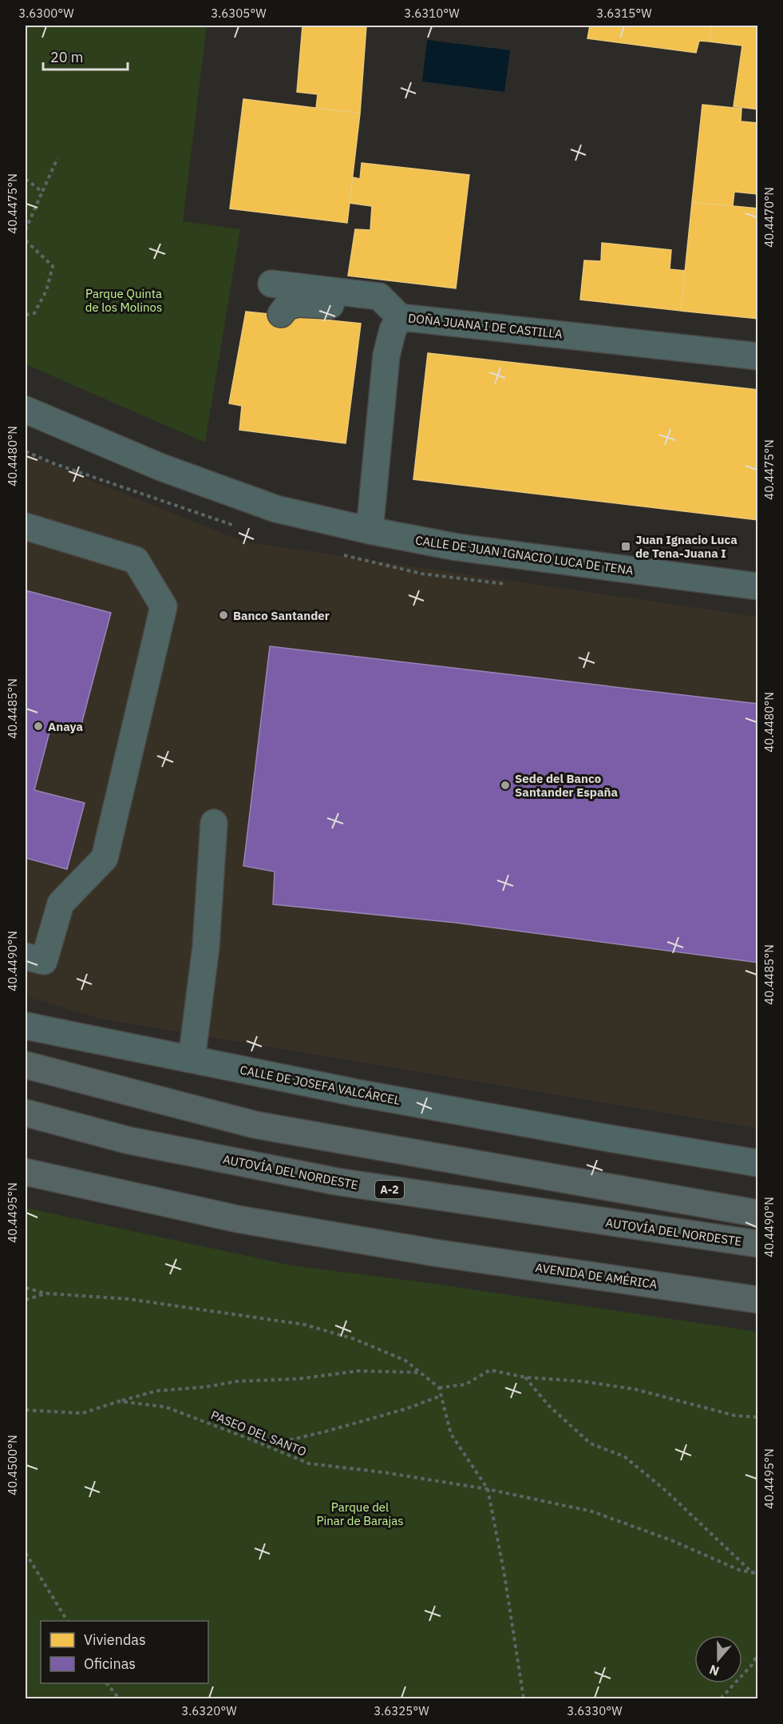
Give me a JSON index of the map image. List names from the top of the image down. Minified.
{"streets":{"highway":["AUTOVÍA DEL NORDESTE","A-2","AVENIDA DE AMÉRICA"],"street":["DOÑA JUANA I DE CASTILLA","CALLE DE JUAN IGNACIO LUCA DE TENA","CALLE DE JOSEFA VALCÁRCEL"],"path":["PASEO DEL SANTO"]},"crossings":[["DOÑA JUANA I DE CASTILLA","CALLE DE JUAN IGNACIO LUCA DE TENA"]],"parks":["Parque Quinta de los Molinos","Parque del Pinar de Barajas"],"places":{"transit":["Juan Ignacio Luca de Tena-Juana I"],"other":["Banco Santander","Anaya","Sede del Banco Santander España"]},"legend":["Viviendas","Oficinas"],"scale_bar":"20 m","north":"bottom","coordinates":["3.6300°W","3.6305°W","3.6310°W","3.6315°W","40.4475°N","40.4470°N","40.4480°N","40.4485°N","40.4490°N","40.4495°N","40.4500°N","3.6320°W","3.6325°W","3.6330°W"]}
